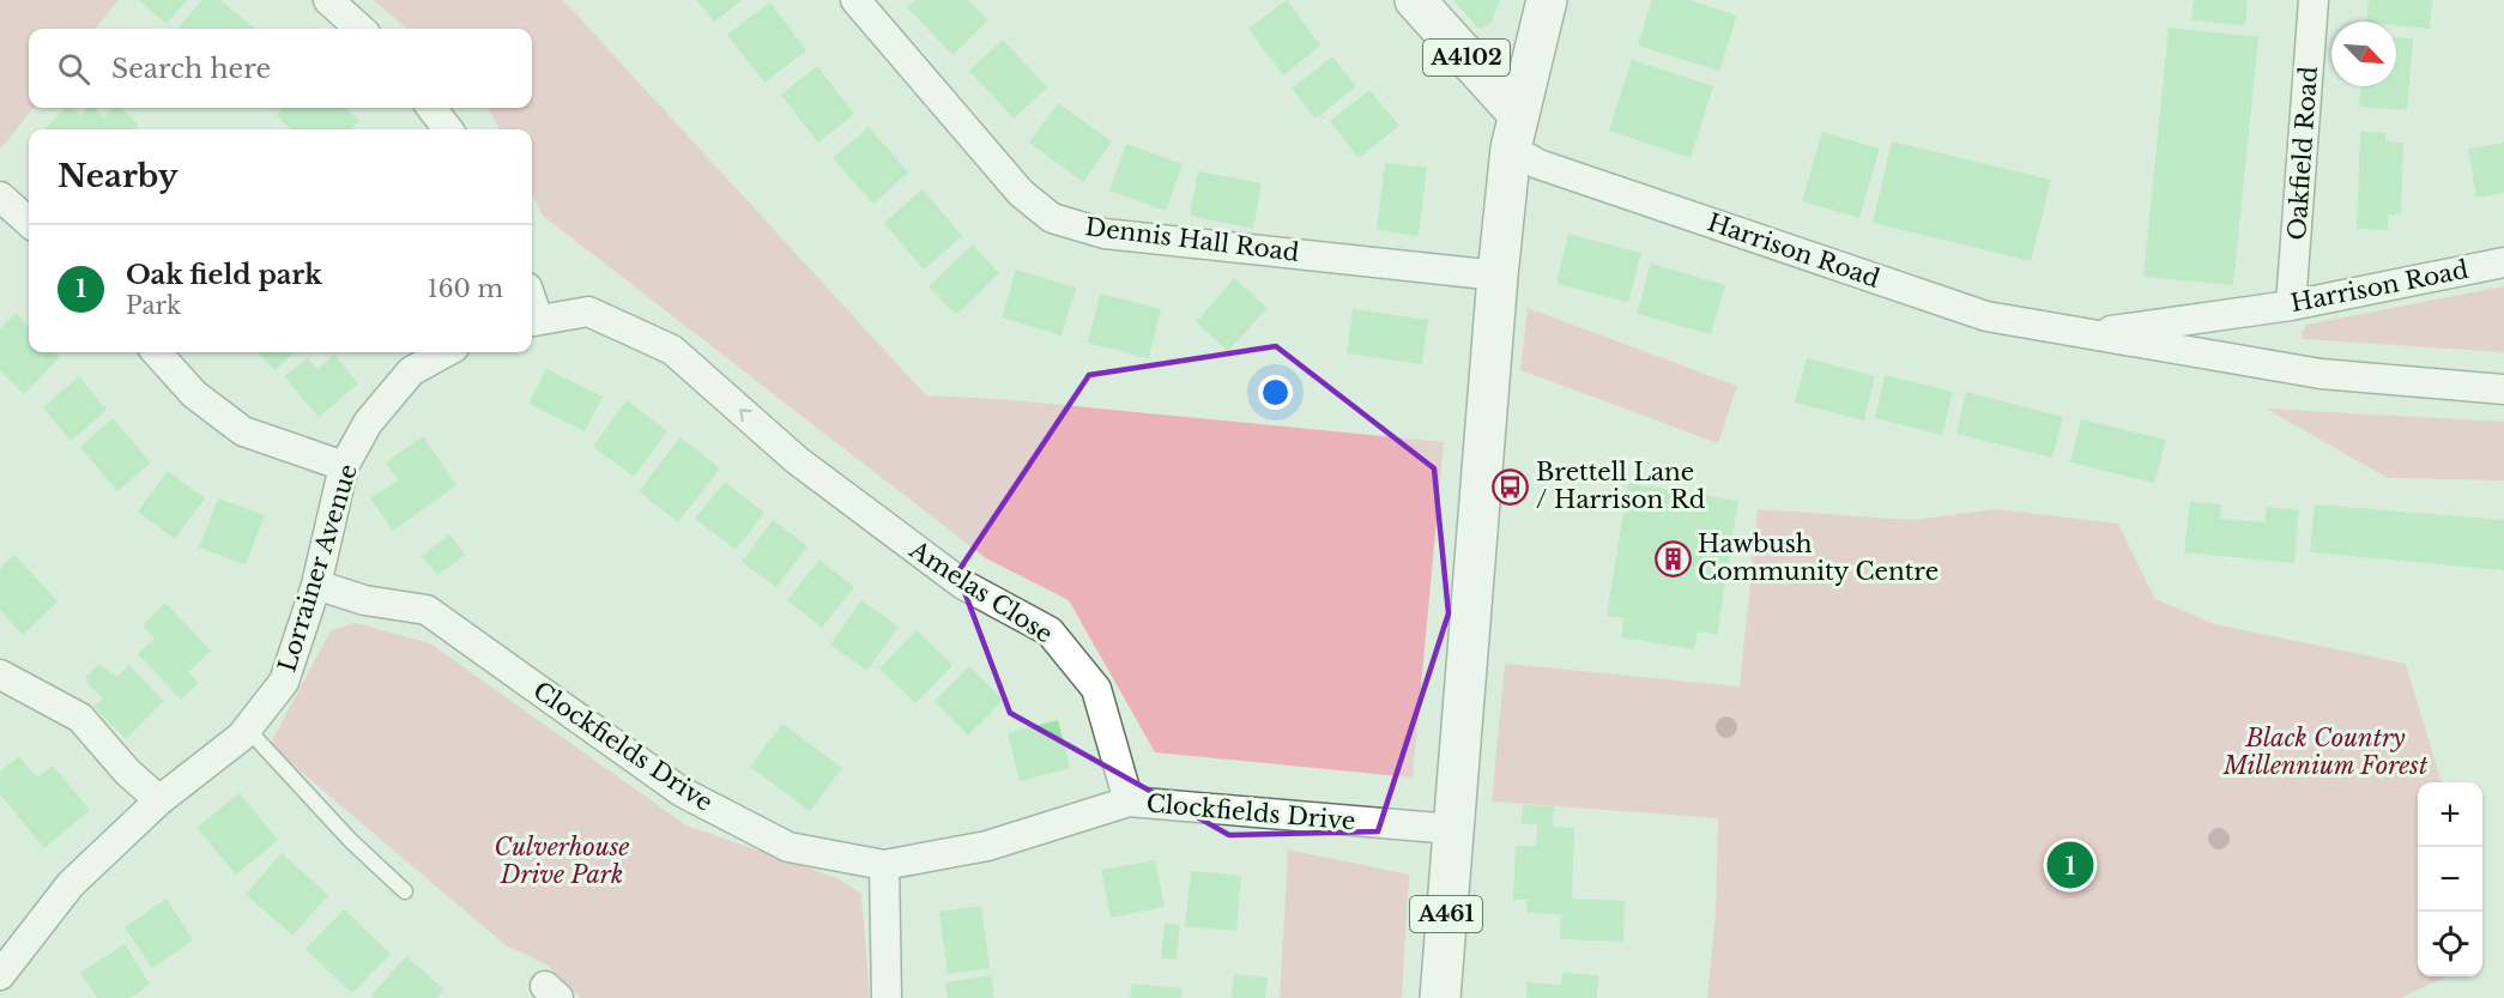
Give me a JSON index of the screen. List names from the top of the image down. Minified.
{"streets":{"main road":["A4102","A461"],"street":["Oakfield Road","Dennis Hall Road","Harrison Road","Lorrainer Avenue","Amelas Close","Clockfields Drive"]},"crossings":[["A4102","Harrison Road"],["A4102","A461"],["Oakfield Road","Harrison Road"],["Dennis Hall Road","A461"],["Harrison Road","A461"],["Lorrainer Avenue","Clockfields Drive"],["Amelas Close","Clockfields Drive"],["Clockfields Drive","A461"]],"one_way":["Amelas Close"],"parks":["Black Country Millennium Forest","Culverhouse Drive Park"],"places":{"bus stop":["Brettell Lane / Harrison Rd"],"building":["Hawbush Community Centre"]},"north":"bottom right","page":{"search":"Search here","heading":"Nearby","list":[{"mark":"1","name":"Oak field park","note":"Park","value":"160 m"}],"map_buttons":["+","−"],"pins":"1"}}
